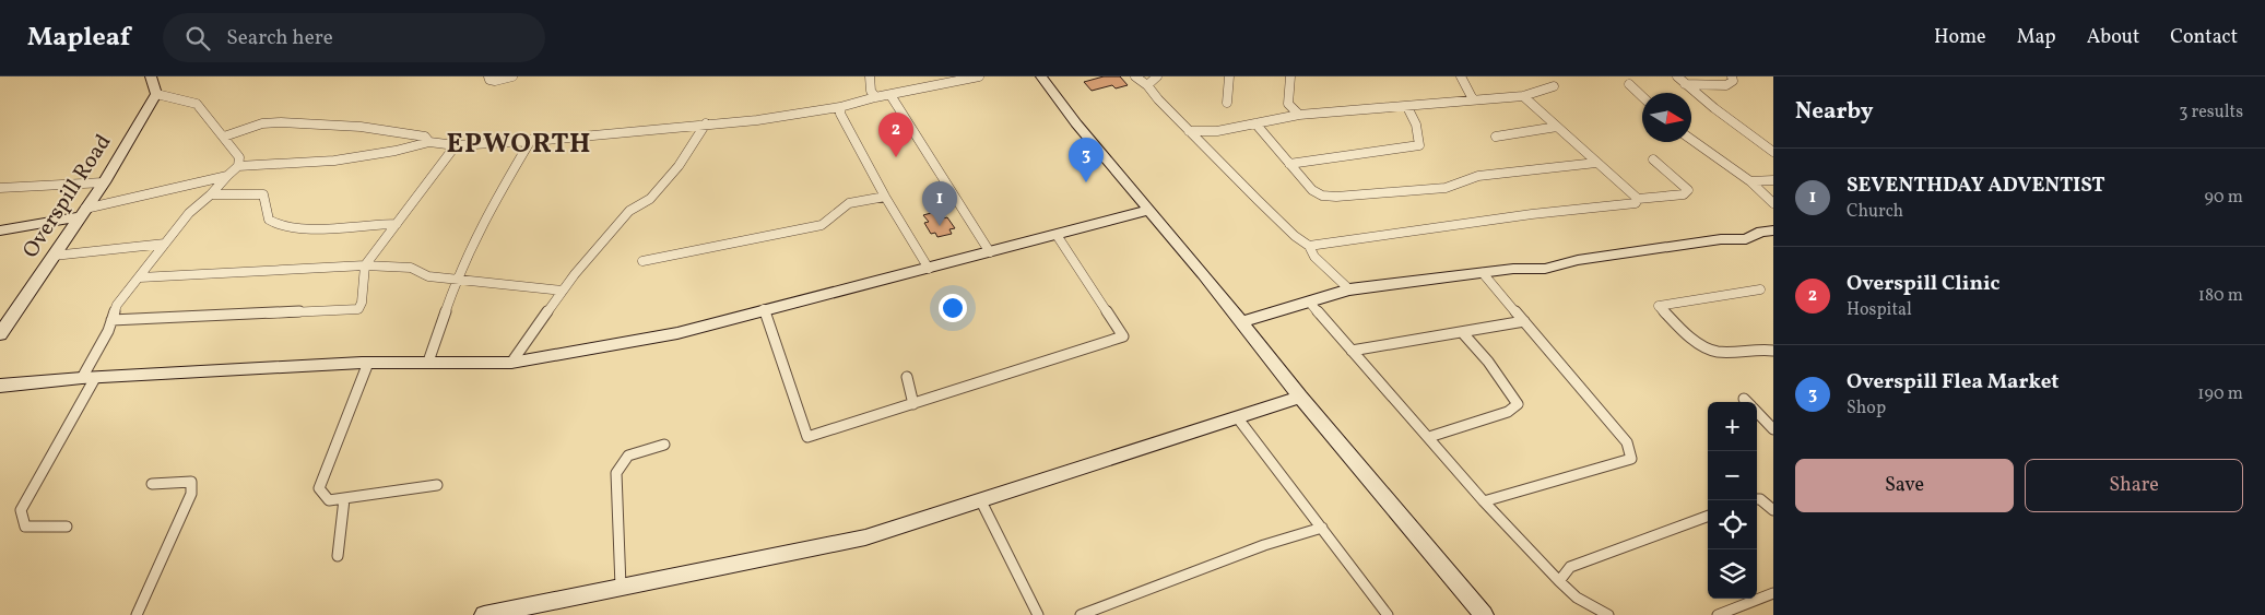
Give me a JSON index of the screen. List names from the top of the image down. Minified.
{"streets":{"street":["Overspill Road"]},"districts":["EPWORTH"],"north":"right","page":{"header":"Mapleaf","search":"Search here","nav":["Home","Map","About","Contact"],"heading":["Nearby","3 results"],"pins":["2","3","1"],"list":[{"mark":"1","name":"SEVENTHDAY ADVENTIST","note":"Church","value":"90 m"},{"mark":"2","name":"Overspill Clinic","note":"Hospital","value":"180 m"},{"mark":"3","name":"Overspill Flea Market","note":"Shop","value":"190 m"}],"map_buttons":["+","−"],"buttons":["Save","Share"]}}
